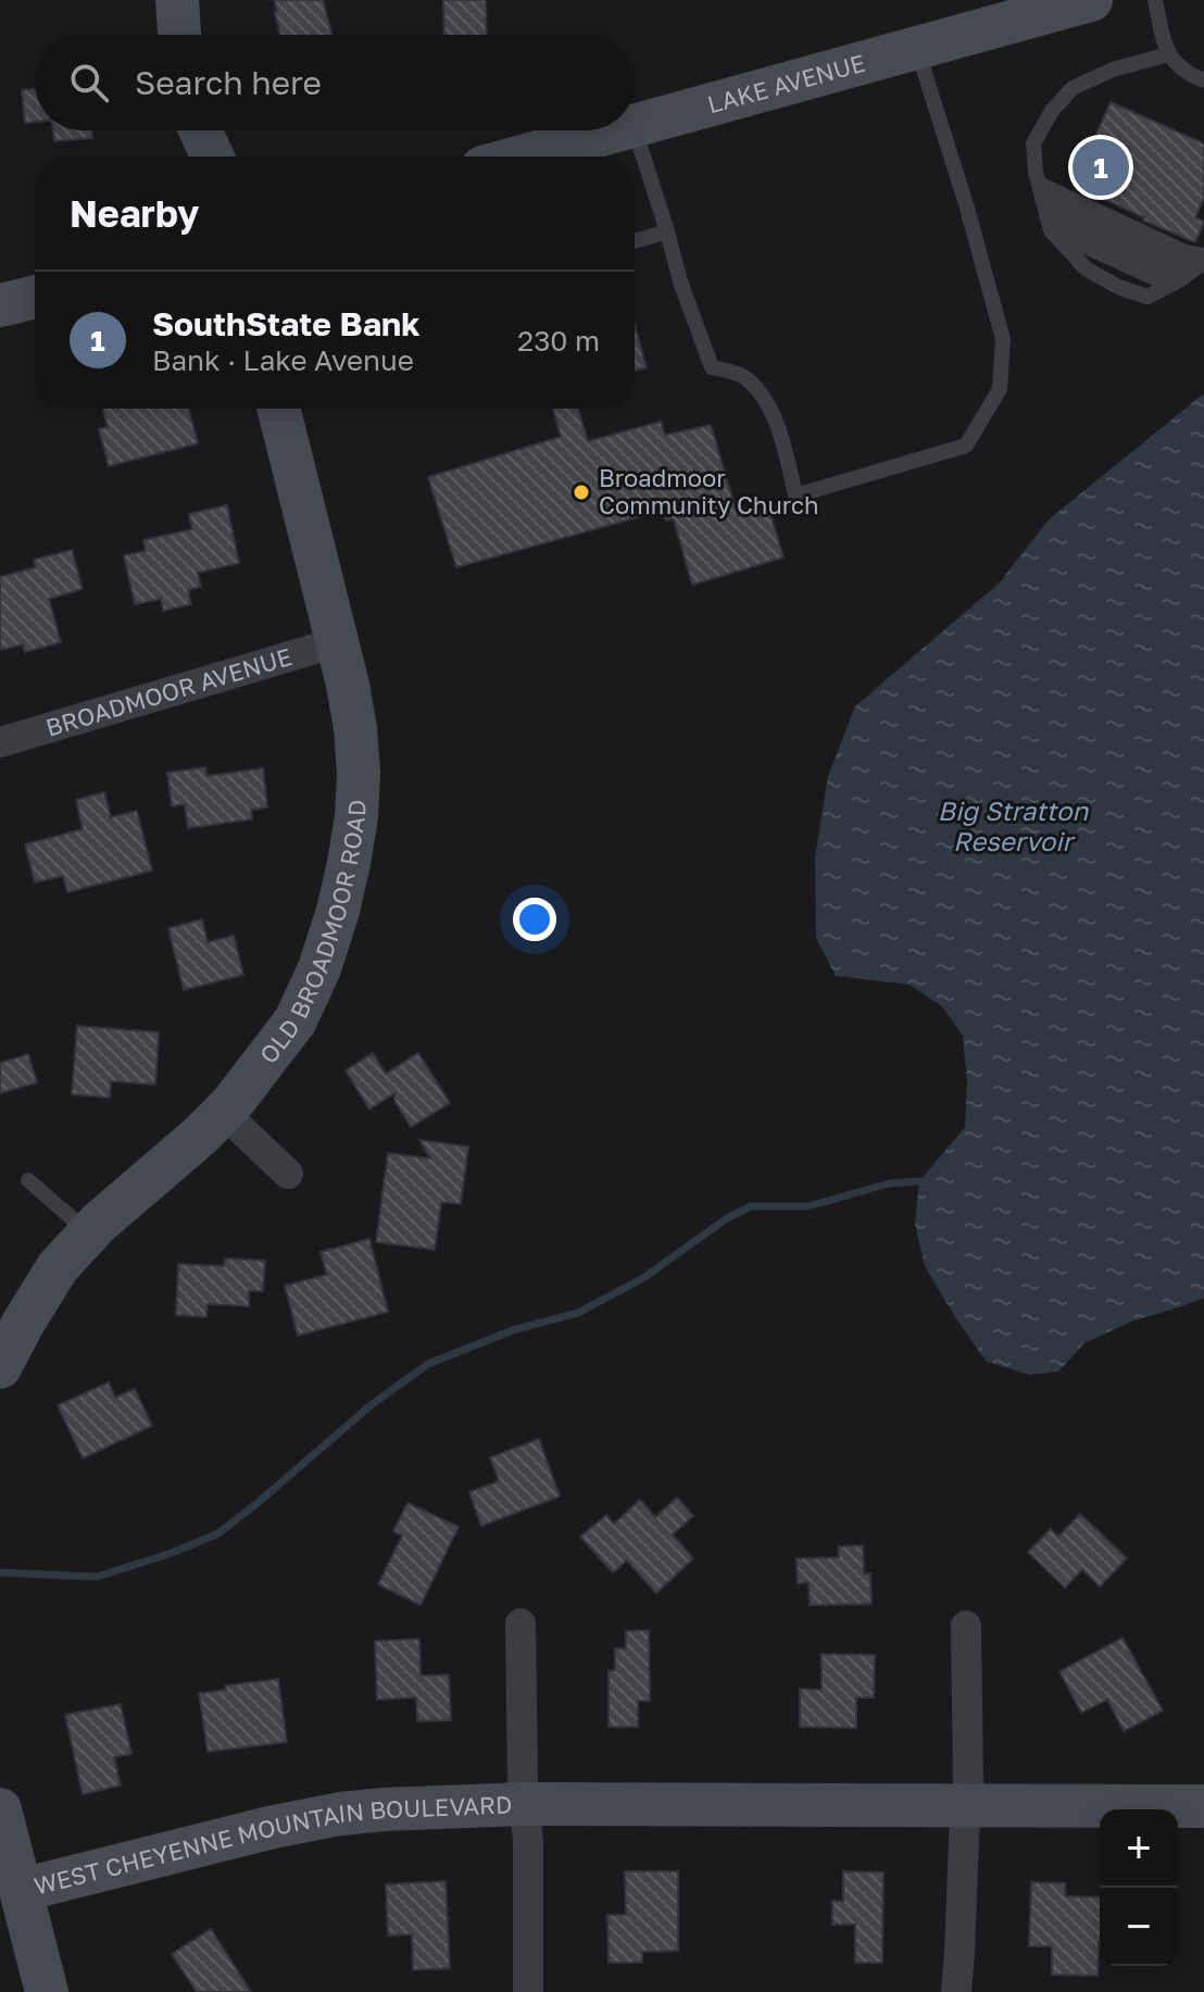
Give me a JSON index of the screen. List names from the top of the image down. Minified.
{"streets":{"street":["LAKE AVENUE","BROADMOOR AVENUE","OLD BROADMOOR ROAD","WEST CHEYENNE MOUNTAIN BOULEVARD"]},"crossings":[["BROADMOOR AVENUE","OLD BROADMOOR ROAD"]],"water":["Big Stratton Reservoir"],"places":["Broadmoor Community Church"],"page":{"search":"Search here","pins":"1","heading":"Nearby","list":[{"mark":"1","name":"SouthState Bank","note":"Bank · Lake Avenue","value":"230 m"}],"map_buttons":["+","−"]}}
